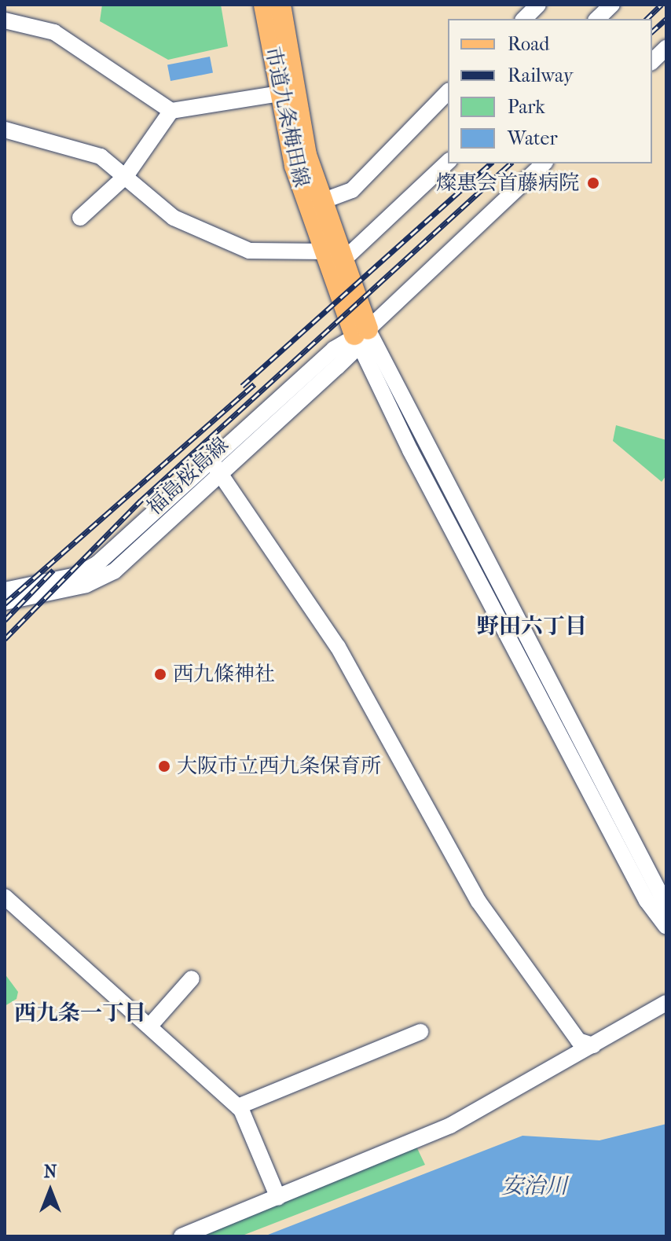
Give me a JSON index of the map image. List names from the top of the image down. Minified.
{"streets":{"main road":["市道九条梅田線"],"street":["福島桜島線"]},"crossings":[["市道九条梅田線","福島桜島線"]],"districts":["野田六丁目","西九条一丁目"],"water":["安治川"],"places":["燦惠会首藤病院","西九條神社","大阪市立西九条保育所"],"legend":["Road","Railway","Park","Water"],"north":"top"}
